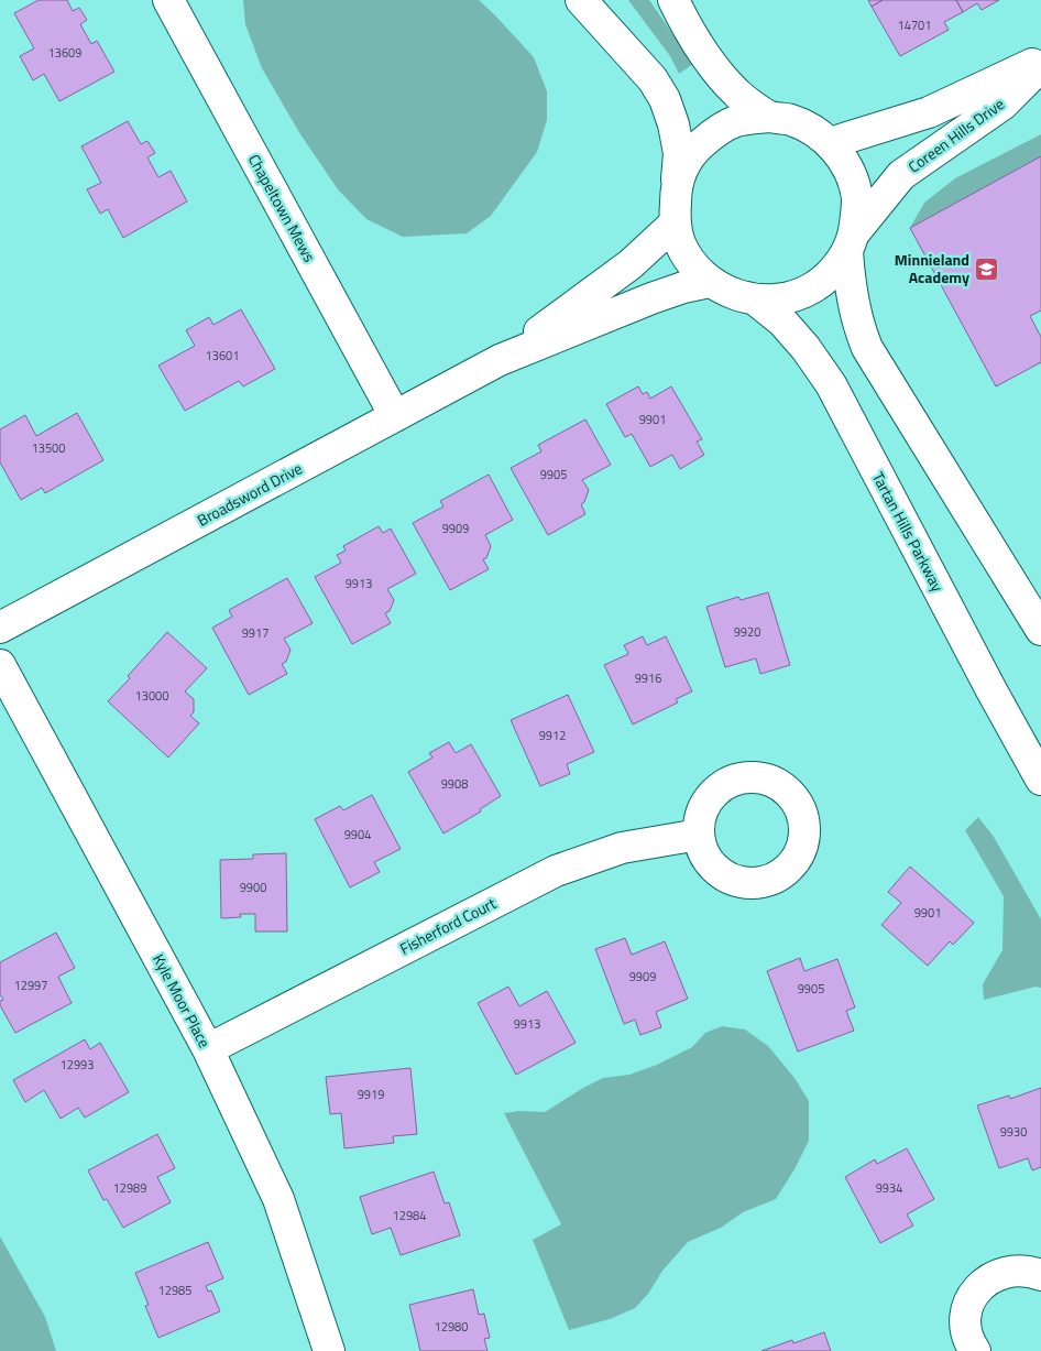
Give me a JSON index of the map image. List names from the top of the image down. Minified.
{"streets":{"street":["Coreen Hills Drive","Chapeltown Mews","Broadsword Drive","Tartan Hills Parkway","Fisherford Court","Kyle Moor Place"]},"crossings":[["Coreen Hills Drive","Broadsword Drive"],["Coreen Hills Drive","Tartan Hills Parkway"],["Chapeltown Mews","Broadsword Drive"],["Broadsword Drive","Tartan Hills Parkway"],["Fisherford Court","Kyle Moor Place"]],"places":{"school or university":["Minnieland Academy"]},"house_numbers":["14701","13609","13601","9901","13500","9905","9909","9913","9920","9917","9916","13000","9912","9908","9904","9900","9901","9909","12997","9905","9913","12993","9919","9930","12989","9934","12984","12985","12980"]}
